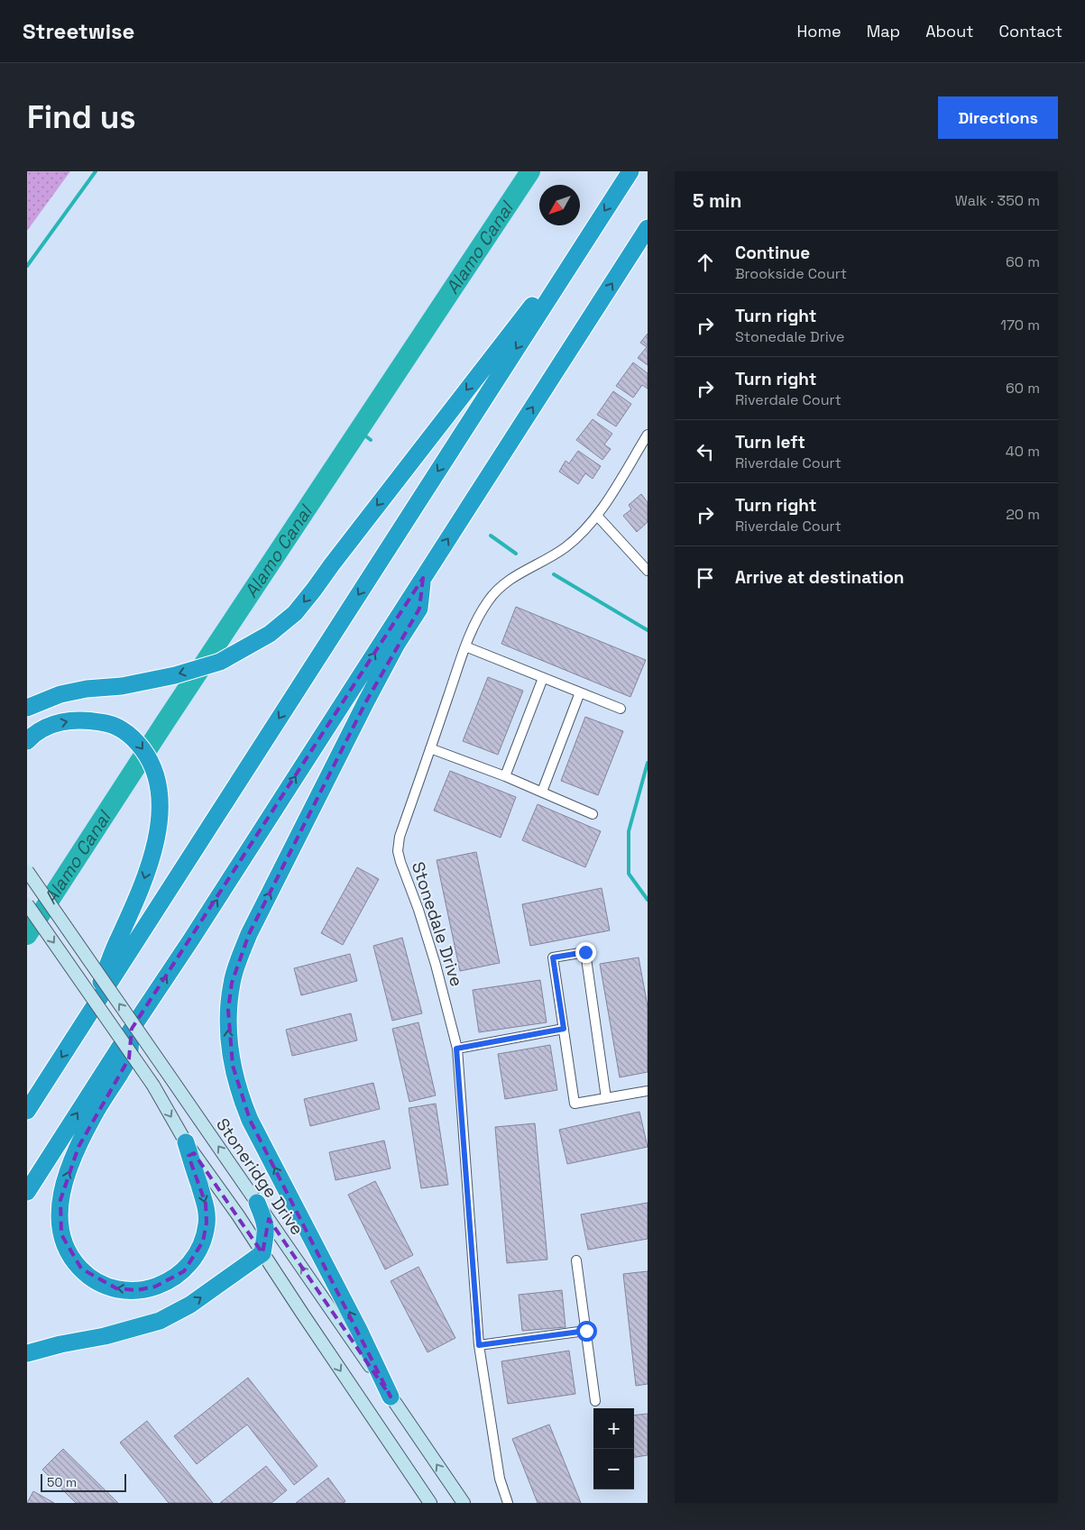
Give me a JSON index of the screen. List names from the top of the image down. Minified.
{"streets":{"main road":["Stoneridge Drive"],"street":["Stonedale Drive"]},"water":["Alamo Canal"],"scale_bar":"50 m","north":"bottom left","page":{"header":"Streetwise","nav":["Home","Map","About","Contact"],"buttons":"Directions","title":"Find us","heading":["5 min","Walk · 350 m"],"list":[["Continue","Brookside Court","60 m"],["Turn right","Stonedale Drive","170 m"],["Turn right","Riverdale Court","60 m"],["Turn left","Riverdale Court","40 m"],["Turn right","Riverdale Court","20 m"],"Arrive at destination"],"map_buttons":["+","−"],"scale":"50 m"}}
